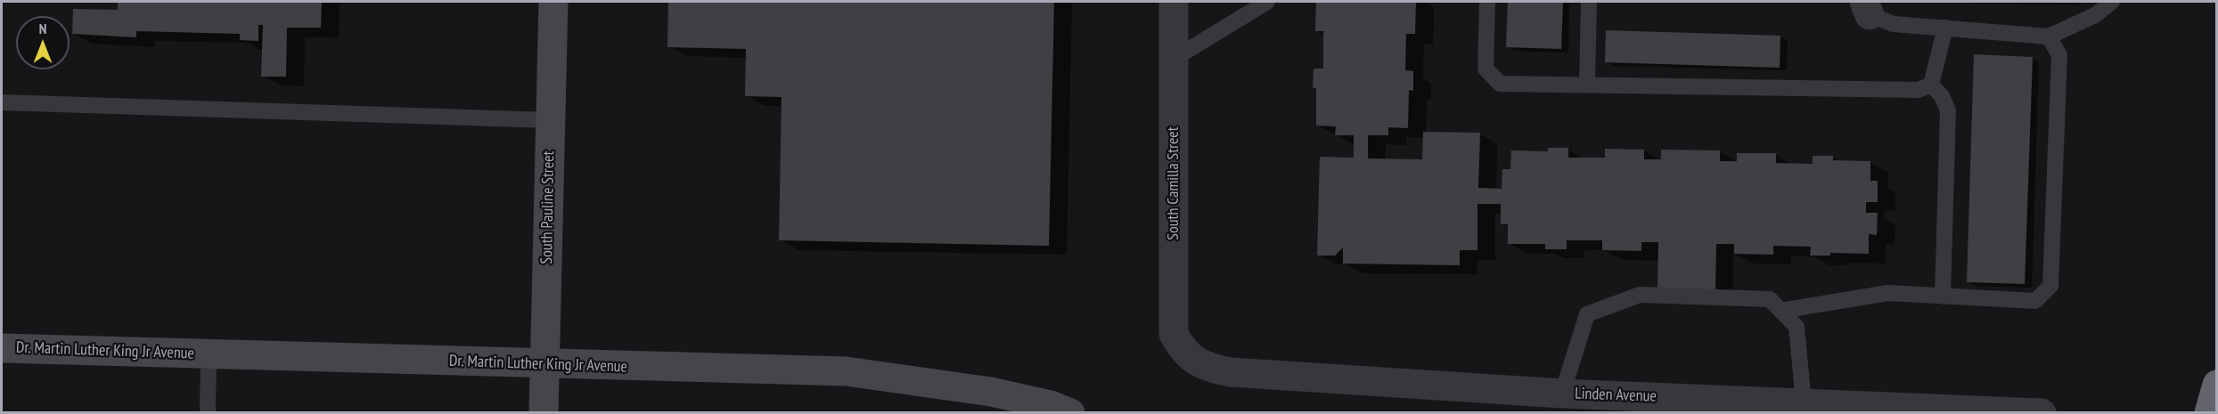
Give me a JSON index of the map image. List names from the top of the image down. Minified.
{"streets":{"main road":["South Pauline Street","Dr. Martin Luther King Jr Avenue"],"street":["South Camilla Street","Linden Avenue"]},"crossings":[["South Camilla Street","Linden Avenue"],["South Pauline Street","Dr. Martin Luther King Jr Avenue"]],"north":"top"}
